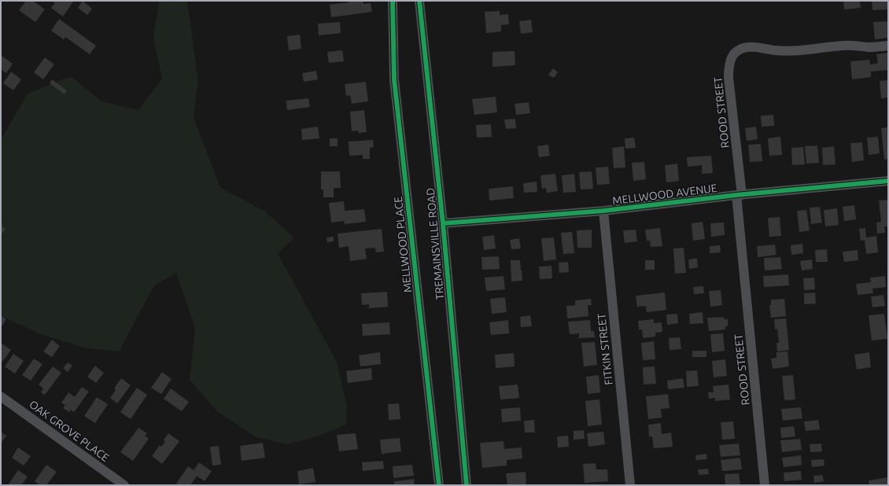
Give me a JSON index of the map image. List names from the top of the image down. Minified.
{"streets":{"street":["ROOD STREET","MELLWOOD AVENUE","TREMAINSVILLE ROAD","MELLWOOD PLACE","FITKIN STREET","OAK GROVE PLACE"]},"crossings":[["ROOD STREET","MELLWOOD AVENUE"],["MELLWOOD AVENUE","TREMAINSVILLE ROAD"],["MELLWOOD AVENUE","FITKIN STREET"]]}
